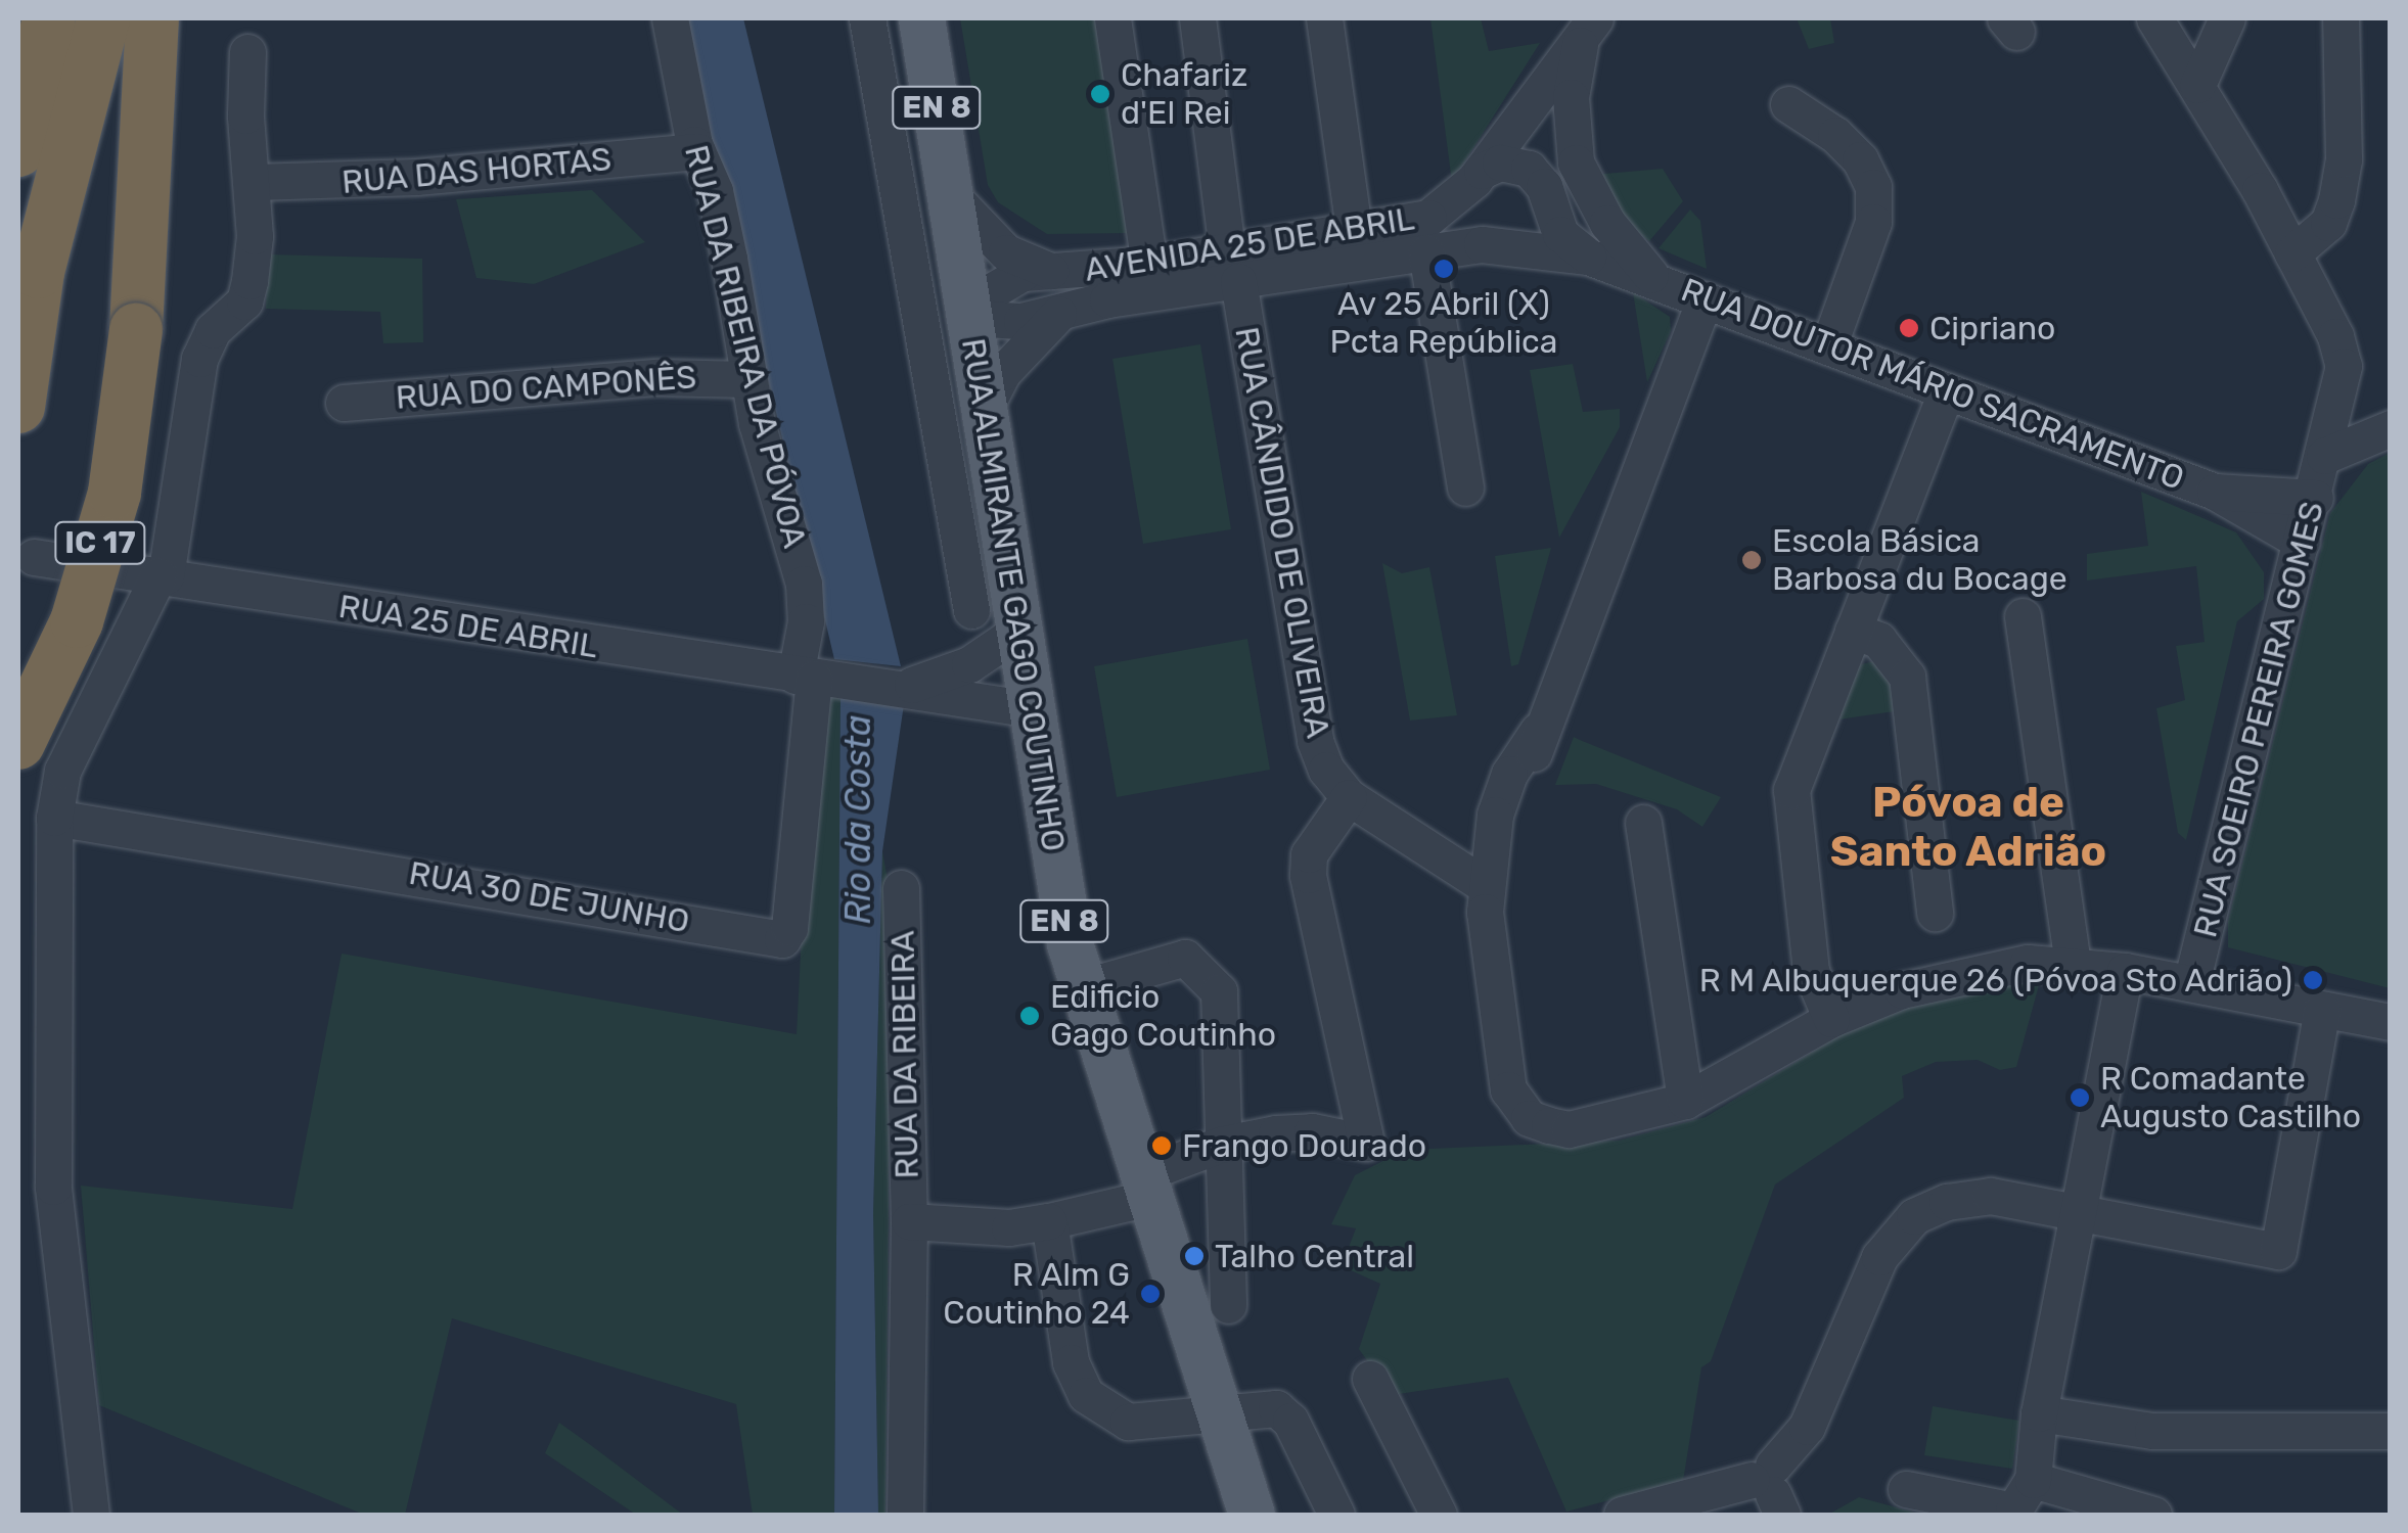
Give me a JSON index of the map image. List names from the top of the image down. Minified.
{"streets":{"highway":["IC 17"],"main road":["EN 8","RUA ALMIRANTE GAGO COUTINHO"],"street":["RUA DAS HORTAS","AVENIDA 25 DE ABRIL","RUA DA RIBEIRA DA PÓVOA","RUA DOUTOR MÁRIO SACRAMENTO","RUA DO CAMPONÊS","RUA CÂNDIDO DE OLIVEIRA","RUA 25 DE ABRIL","RUA SOEIRO PEREIRA GOMES","RUA 30 DE JUNHO","RUA DA RIBEIRA"]},"crossings":[["RUA DAS HORTAS","RUA DA RIBEIRA DA PÓVOA"],["AVENIDA 25 DE ABRIL","RUA DOUTOR MÁRIO SACRAMENTO"],["AVENIDA 25 DE ABRIL","RUA CÂNDIDO DE OLIVEIRA"],["AVENIDA 25 DE ABRIL","RUA ALMIRANTE GAGO COUTINHO"],["RUA DA RIBEIRA DA PÓVOA","RUA DO CAMPONÊS"],["RUA DA RIBEIRA DA PÓVOA","RUA 25 DE ABRIL"],["RUA DA RIBEIRA DA PÓVOA","RUA 30 DE JUNHO"],["RUA DOUTOR MÁRIO SACRAMENTO","RUA SOEIRO PEREIRA GOMES"],["RUA CÂNDIDO DE OLIVEIRA","RUA DA RIBEIRA"],["RUA ALMIRANTE GAGO COUTINHO","RUA 25 DE ABRIL"],["RUA ALMIRANTE GAGO COUTINHO","RUA DA RIBEIRA"],["RUA 25 DE ABRIL","RUA 30 DE JUNHO"]],"districts":["Póvoa de Santo Adrião"],"water":["Rio da Costa"],"places":["Chafariz d'El Rei","Av 25 Abril (X) Pcta República","Cipriano","Escola Básica Barbosa du Bocage","R M Albuquerque 26 (Póvoa Sto Adrião)","Edificio Gago Coutinho","R Comadante Augusto Castilho","Frango Dourado","Talho Central","R Alm G Coutinho 24"]}
